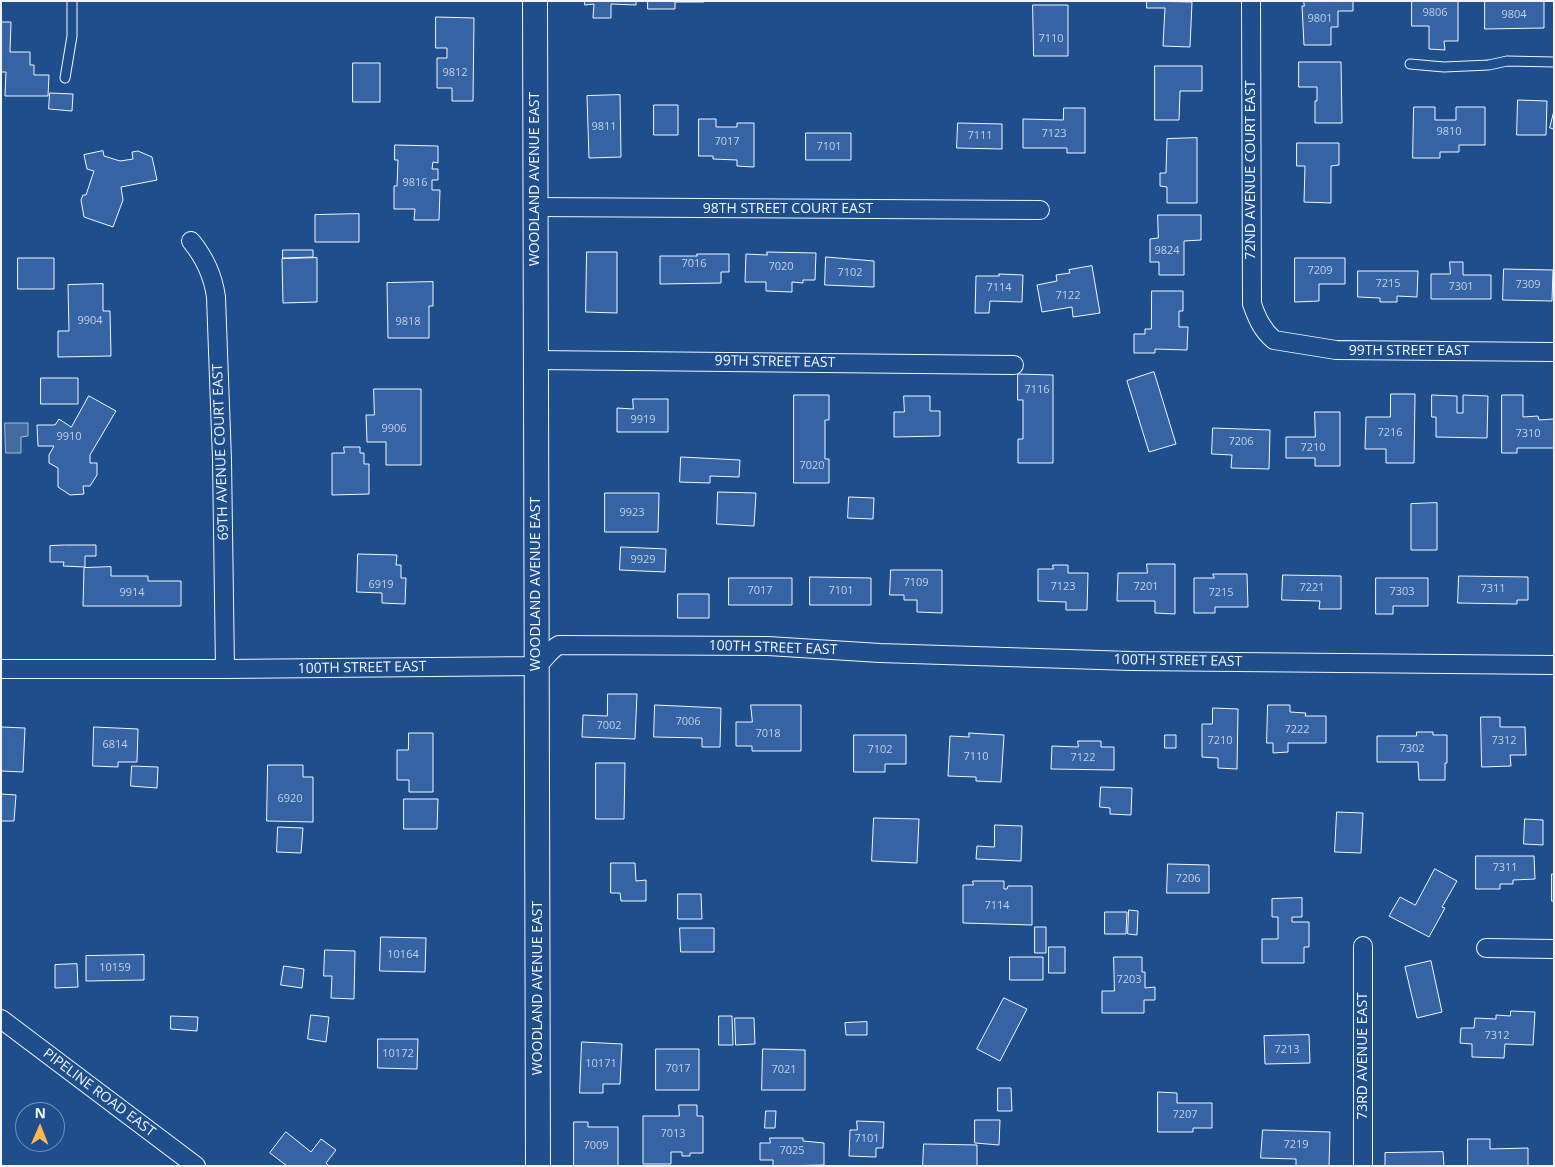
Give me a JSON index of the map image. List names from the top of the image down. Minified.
{"streets":{"street":["72ND AVENUE COURT EAST","WOODLAND AVENUE EAST","98TH STREET COURT EAST","99TH STREET EAST","69TH AVENUE COURT EAST","100TH STREET EAST","73RD AVENUE EAST","PIPELINE ROAD EAST"]},"crossings":[["72ND AVENUE COURT EAST","99TH STREET EAST"],["WOODLAND AVENUE EAST","98TH STREET COURT EAST"],["WOODLAND AVENUE EAST","99TH STREET EAST"],["WOODLAND AVENUE EAST","100TH STREET EAST"],["69TH AVENUE COURT EAST","100TH STREET EAST"]],"house_numbers":["9806","9804","9801","7110","9812","9811","9810","7123","7111","7017","7101","9816","9824","7016","7020","7209","7102","7215","7309","7301","7114","7122","9904","9818","7116","9919","9906","7216","7310","9910","7206","7210","7020","9923","9929","7109","6919","7123","7201","7221","7311","7017","7101","7303","9914","7215","7006","7002","7222","7018","7210","7312","6814","7302","7102","7110","7122","6920","7311","7206","7114","10164","10159","7203","7312","7213","10172","10171","7017","7021","7207","7013","7101","7219","7009","7025"],"north":"top"}
